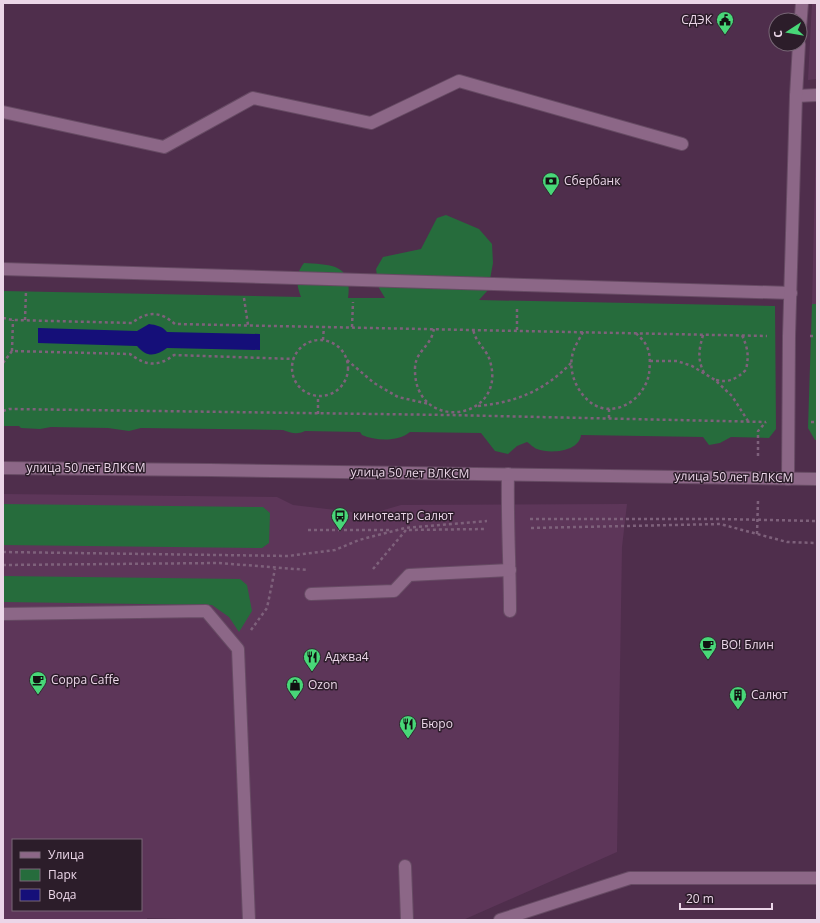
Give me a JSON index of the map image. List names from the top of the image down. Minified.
{"streets":{"street":["улица 50 лет ВЛКСМ"]},"places":{"public building":["СДЭК"],"bank":["Сбербанк"],"bus stop":["кинотеатр Салют"],"cafe":["ВО! Блин","Coppa Caffe"],"restaurant":["Аджва4","Бюро"],"shop":["Ozon"],"building":["Салют"]},"legend":["Улица","Парк","Вода"],"scale_bar":"20 m","north":"left"}
